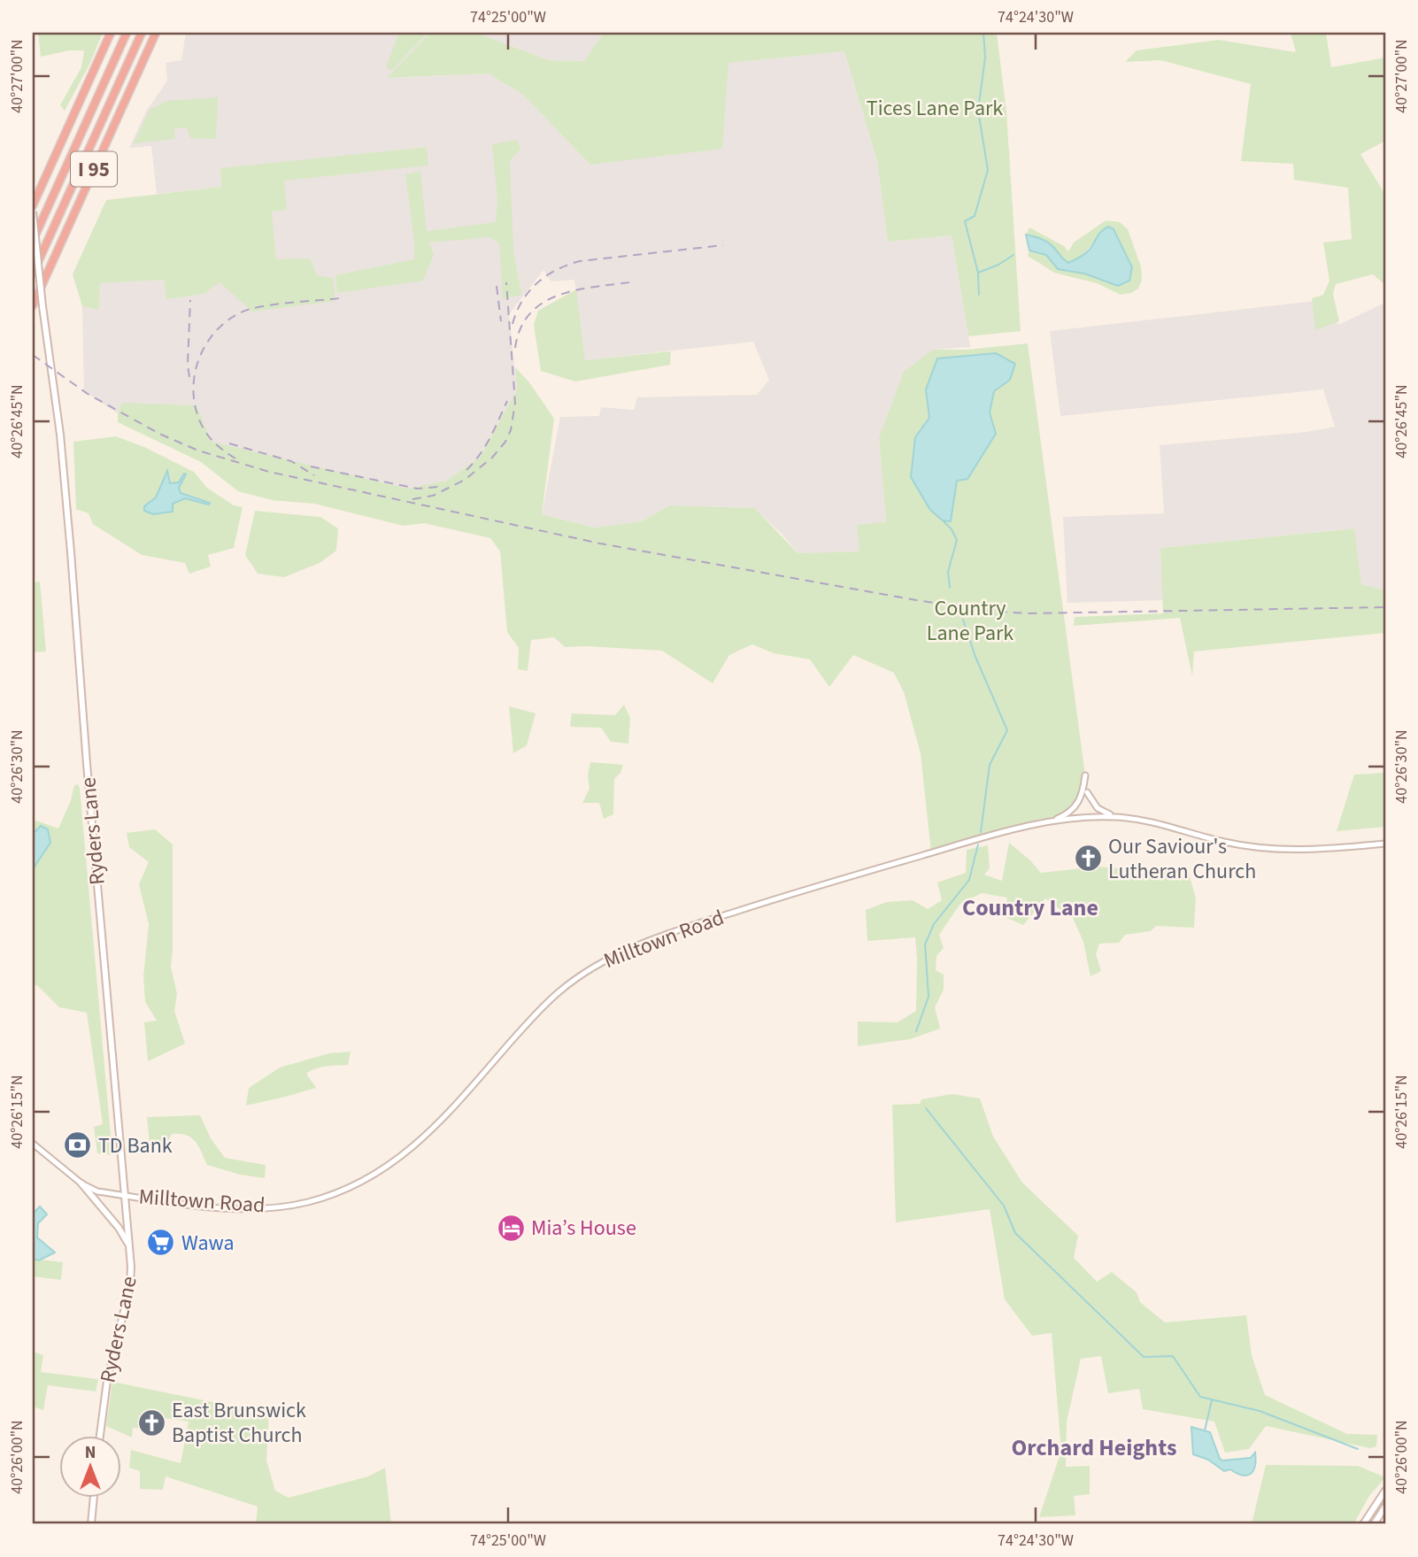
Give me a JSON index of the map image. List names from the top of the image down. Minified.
{"streets":{"highway":["I 95"],"main road":["Ryders Lane"],"street":["Milltown Road"]},"crossings":[["Ryders Lane","Milltown Road"]],"districts":["Country Lane","Orchard Heights"],"parks":["Tices Lane Park","Country Lane Park"],"places":{"church":["Our Saviour's Lutheran Church","East Brunswick Baptist Church"],"bank":["TD Bank"],"hotel":["Mia’s House"],"supermarket":["Wawa"]},"north":"top","coordinates":["74°25'00\"W","74°24'30\"W","40°27'00\"N","40°26'45\"N","40°26'30\"N","40°26'15\"N","40°26'00\"N"]}
